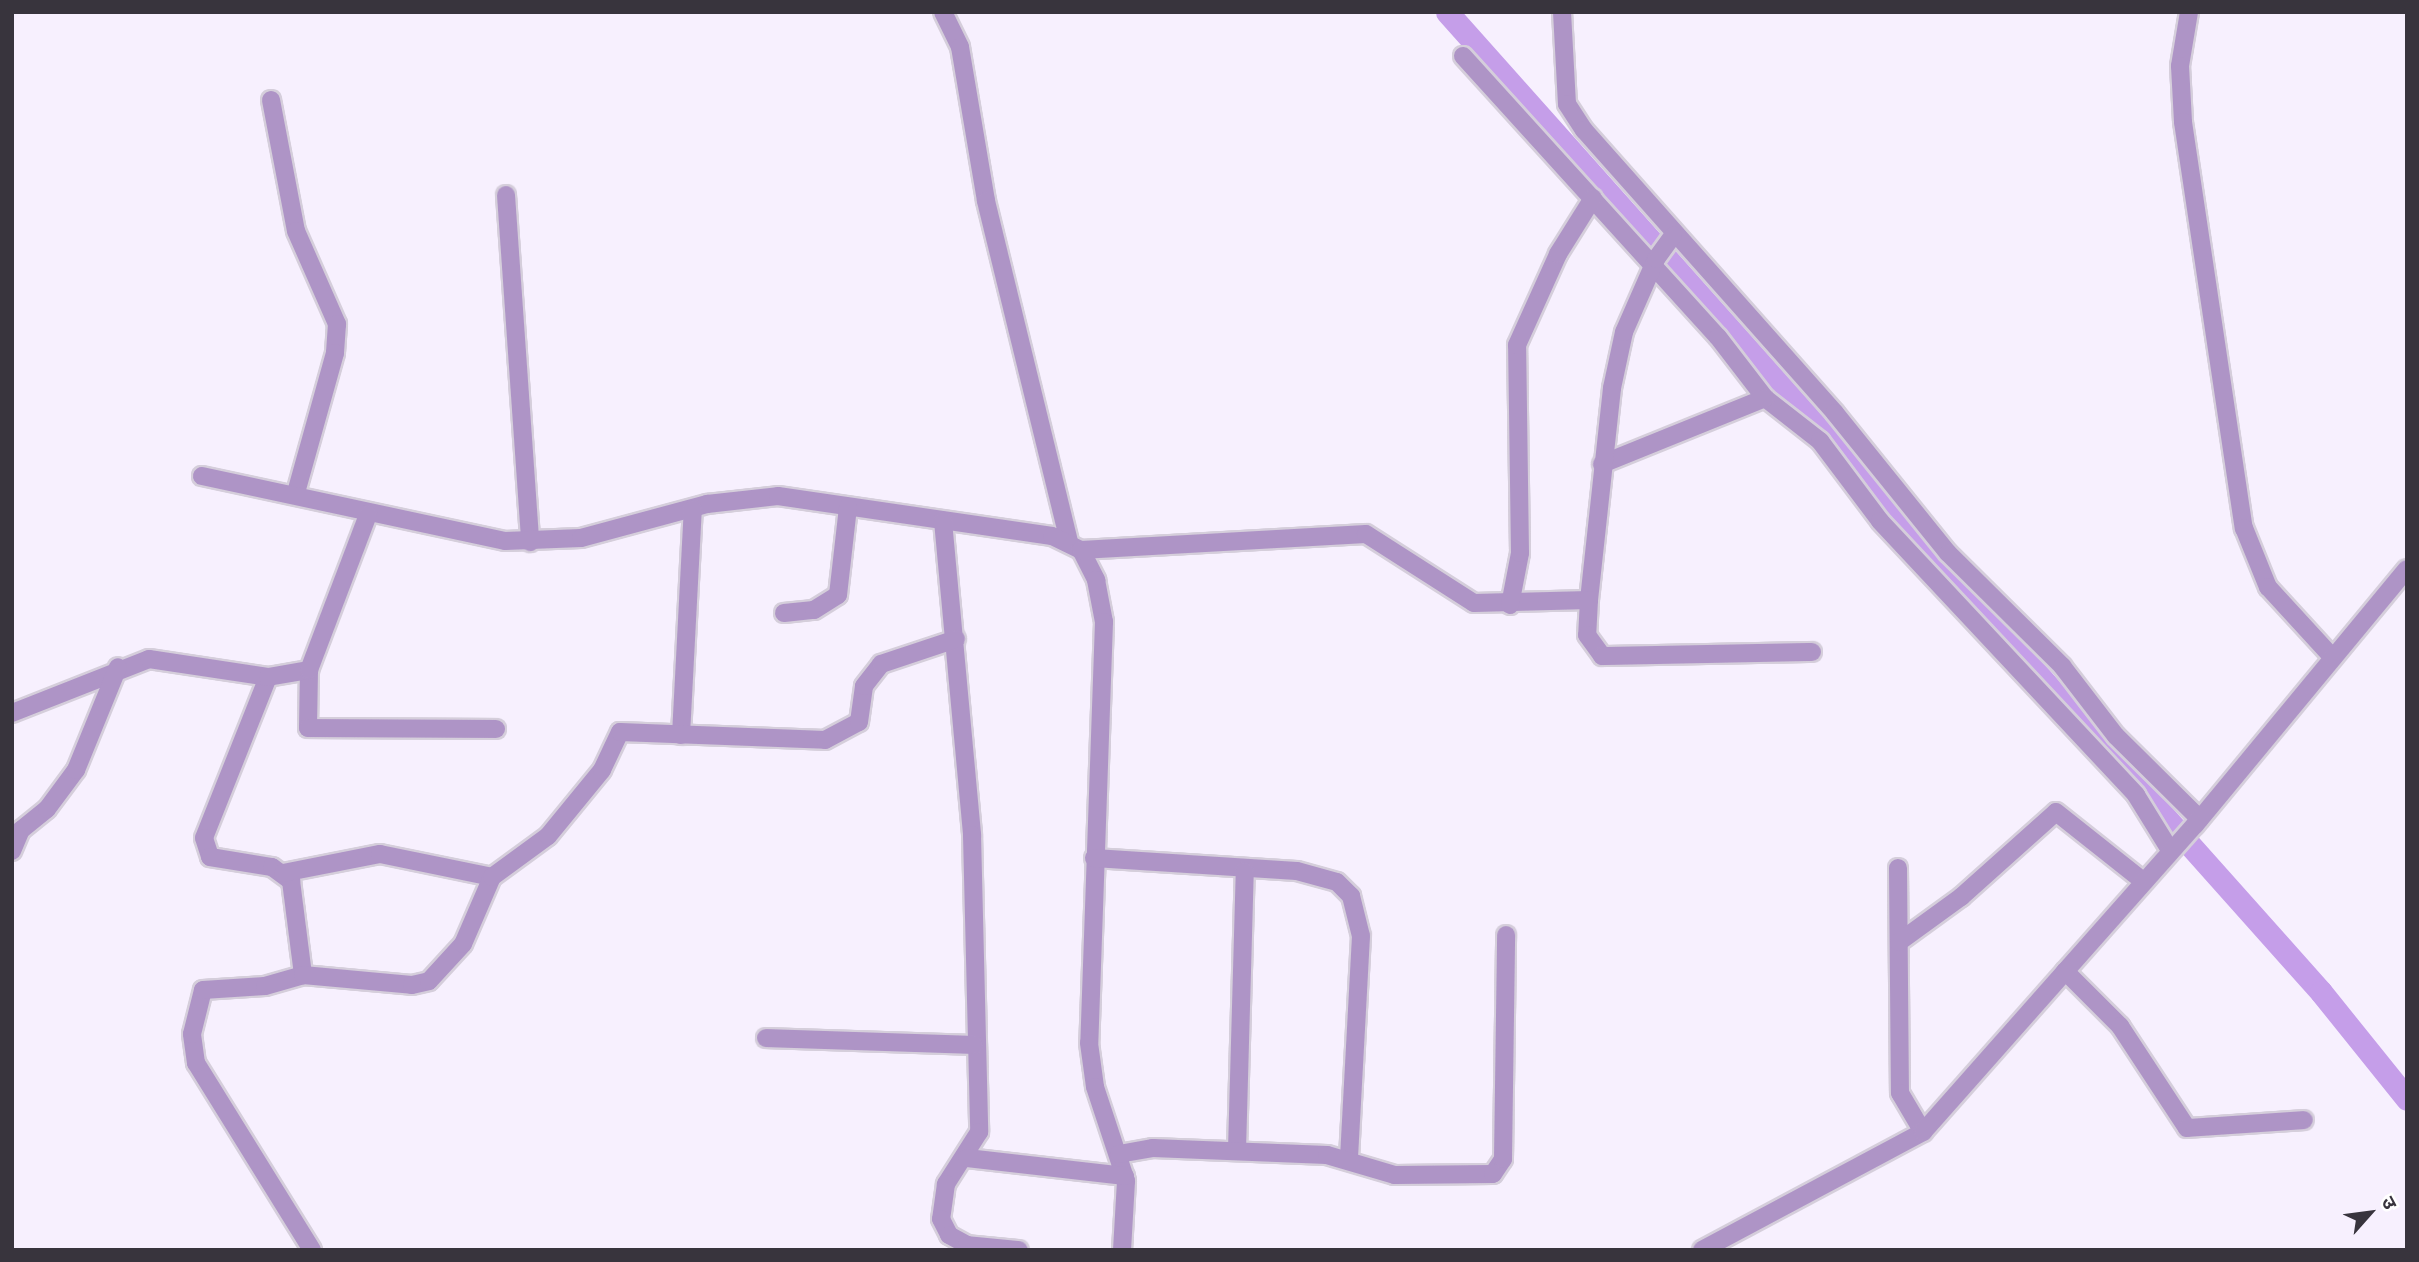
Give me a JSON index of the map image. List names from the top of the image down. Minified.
{"north":"top right"}
